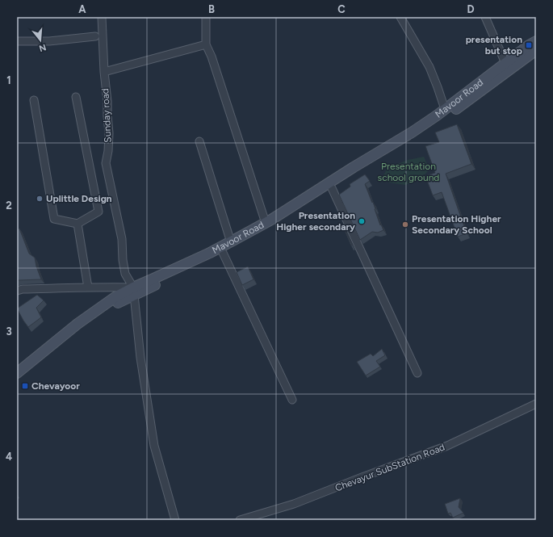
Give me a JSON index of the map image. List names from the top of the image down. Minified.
{"streets":{"main road":["Mavoor Road"],"street":["Sunday road","Chevayur SubStation Road"]},"crossings":[["Mavoor Road","Sunday road"]],"parks":["Presentation school ground"],"places":{"transit":["presentation but stop","Chevayoor"],"other":["Uplittle Design","Presentation Higher secondary","Presentation Higher Secondary School"]},"north":"bottom","grid":{"columns":["A","B","C","D"],"rows":["1","2","3","4"]}}
